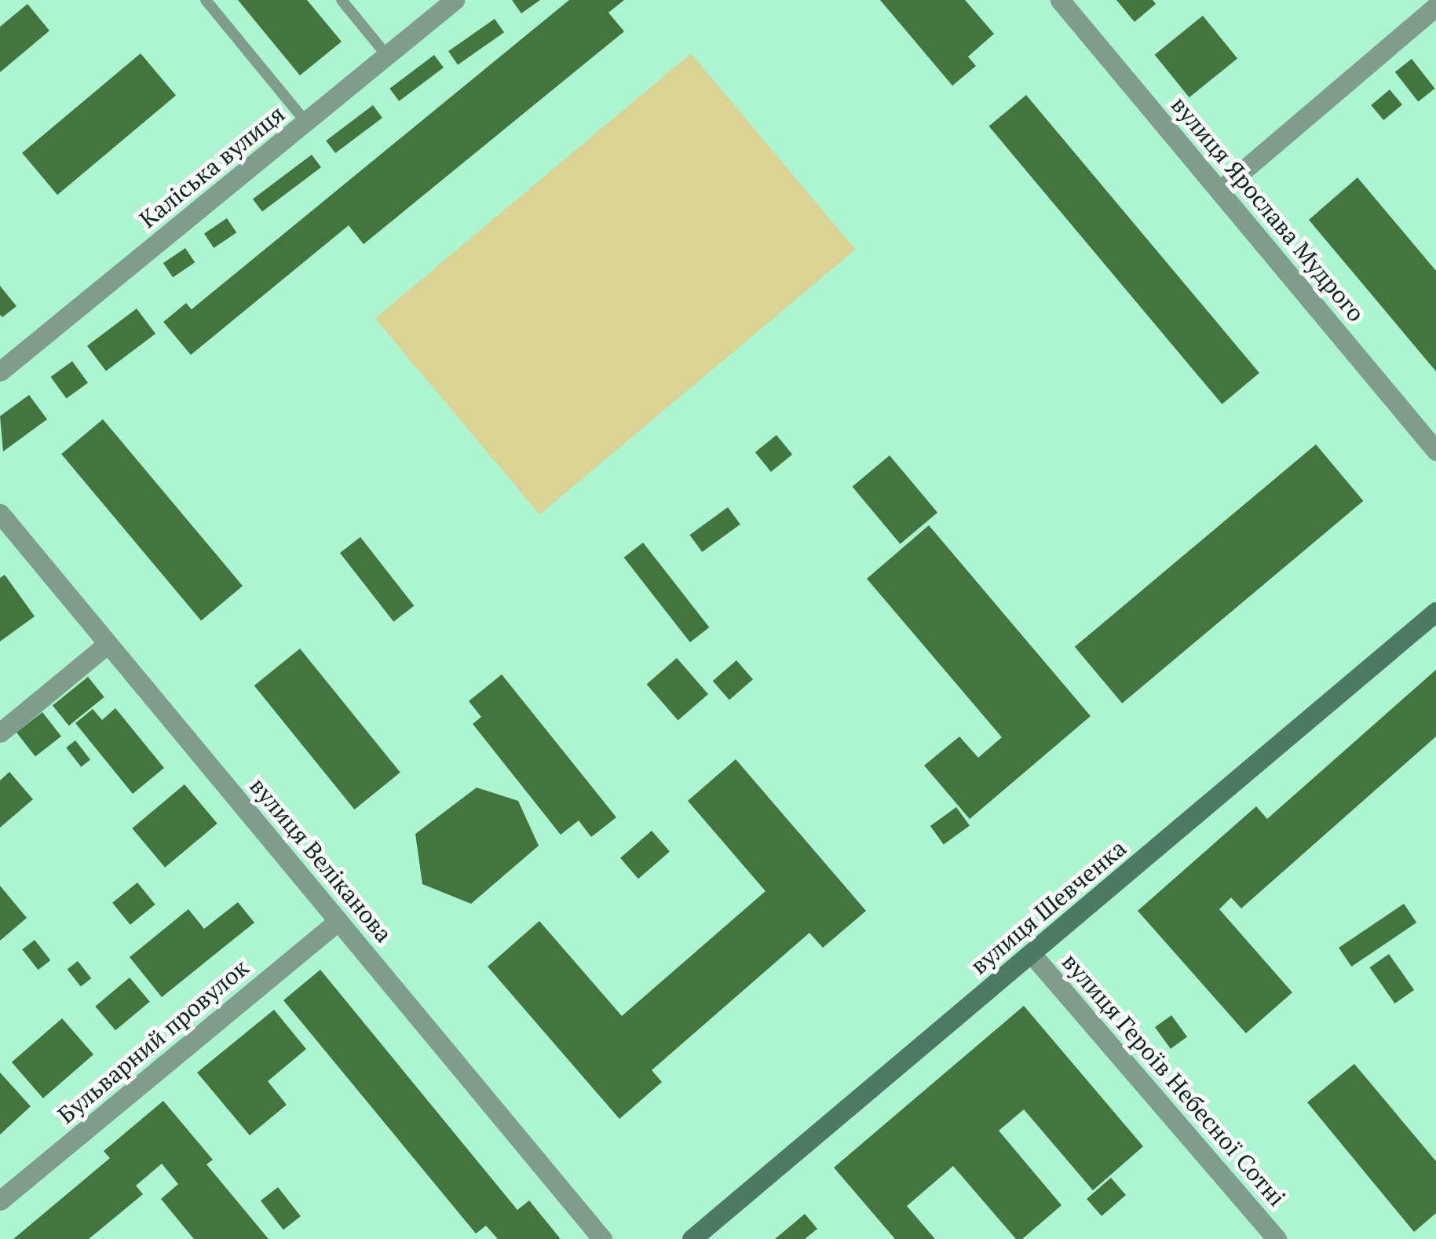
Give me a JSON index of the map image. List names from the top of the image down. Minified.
{"streets":{"street":["Каліська вулиця","вулиця Ярослава Мудрого","вулиця Веліканова","вулиця Шевченка","Бульварний провулок","вулиця Героїв Небесної Сотні"]},"crossings":[["вулиця Веліканова","Бульварний провулок"],["вулиця Шевченка","вулиця Героїв Небесної Сотні"]]}
